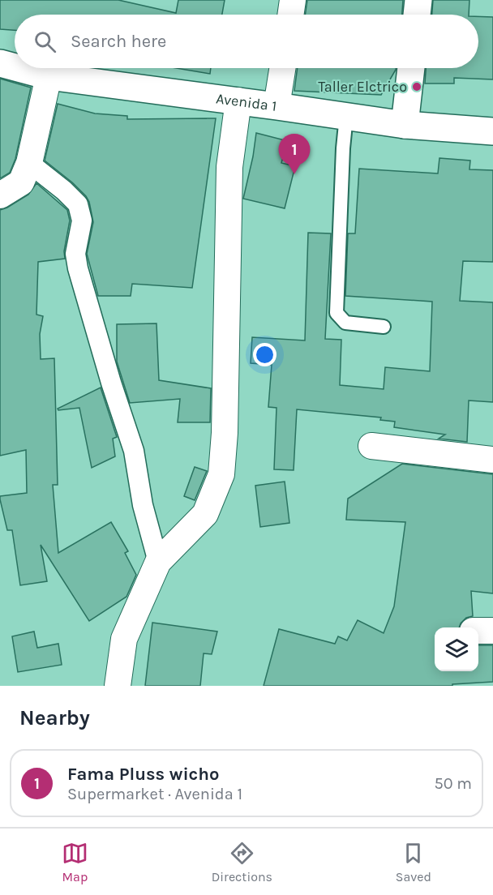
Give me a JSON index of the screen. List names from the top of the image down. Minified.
{"streets":{"street":["Avenida 1"]},"places":["Taller Elctrico"],"page":{"search":"Search here","pins":"1","heading":"Nearby","list":[{"mark":"1","name":"Fama Pluss wicho","note":"Supermarket · Avenida 1","value":"50 m"}],"nav":["Map","Directions","Saved"]}}
